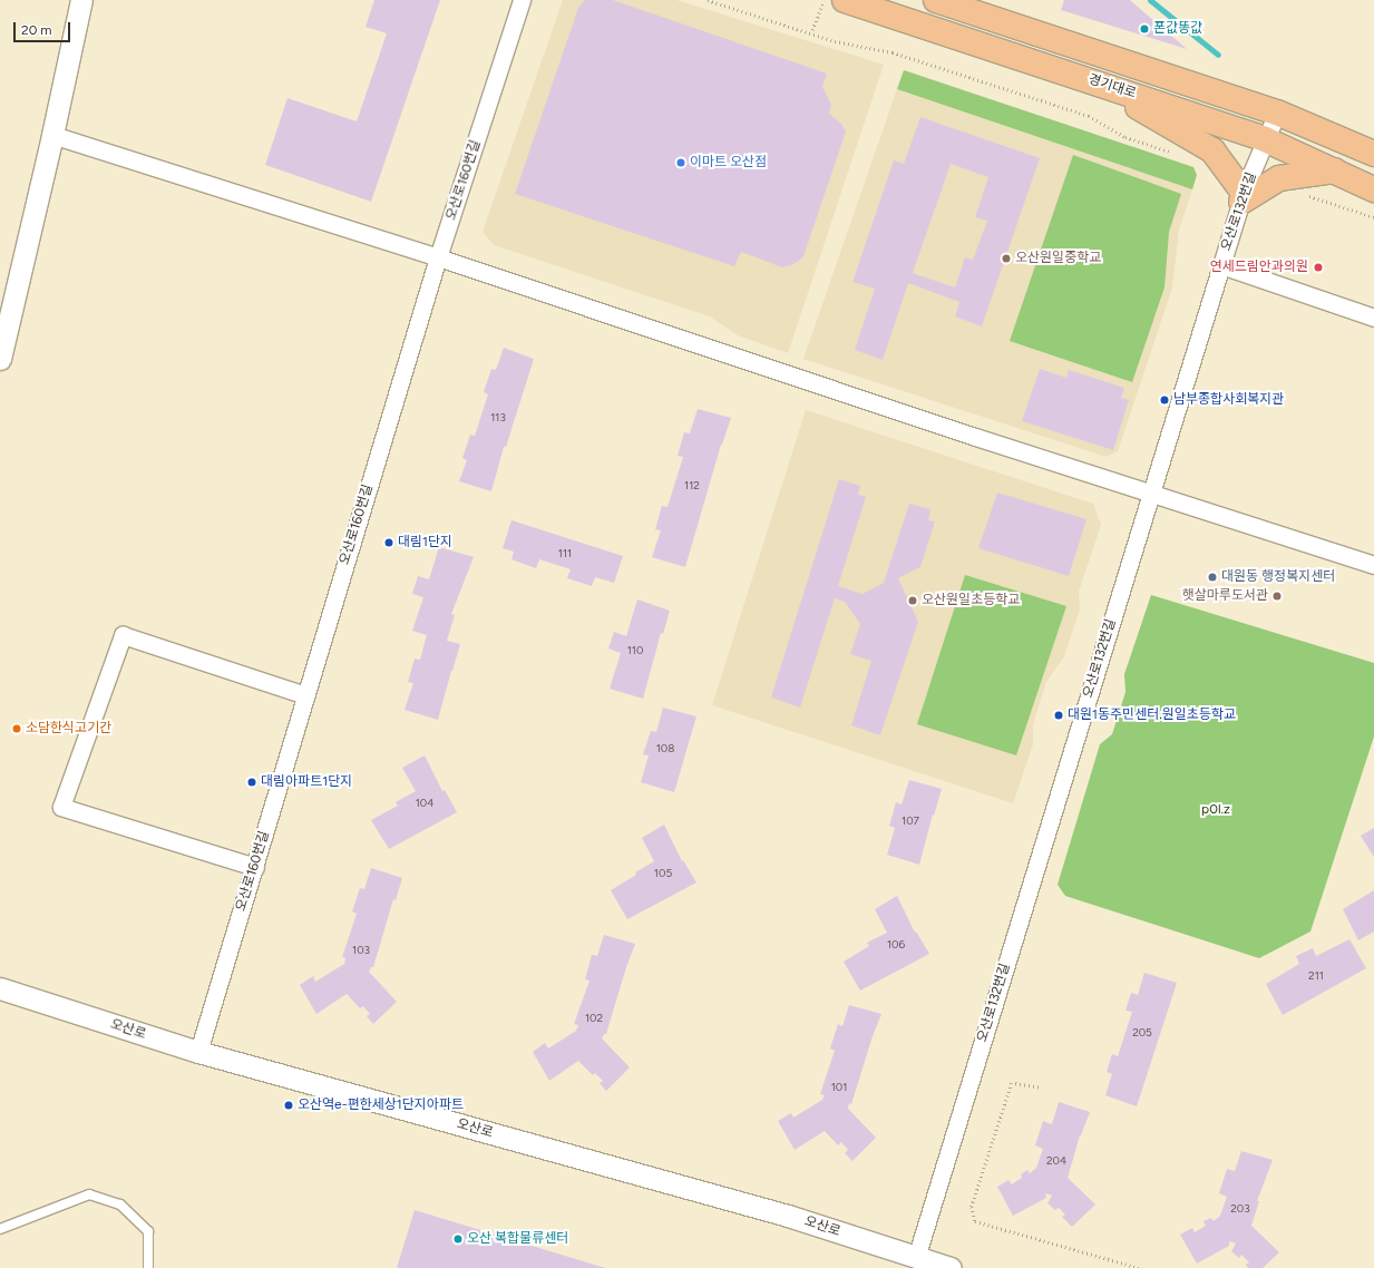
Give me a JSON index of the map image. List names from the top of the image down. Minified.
{"streets":{"main road":["경기대로"],"street":["오산로160번길","오산로132번길","오산로"]},"crossings":[["경기대로","오산로132번길"],["오산로160번길","오산로"],["오산로132번길","오산로"]],"parks":["p0l.z"],"places":["폰값똥값","이마트 오산점","오산원일중학교","연세드림안과의원","남부종합사회복지관","대림1단지","대원동 행정복지센터","햇살마루도서관","오산원일초등학교","대원1동주민센터.원일초등학교","소담한식고기간","대림아파트1단지","오산역e-편한세상1단지아파트","오산 복합물류센터"],"house_numbers":["113","112","111","110","108","104","107","105","106","103","211","102","205","101","204","203"],"scale_bar":"20 m"}
